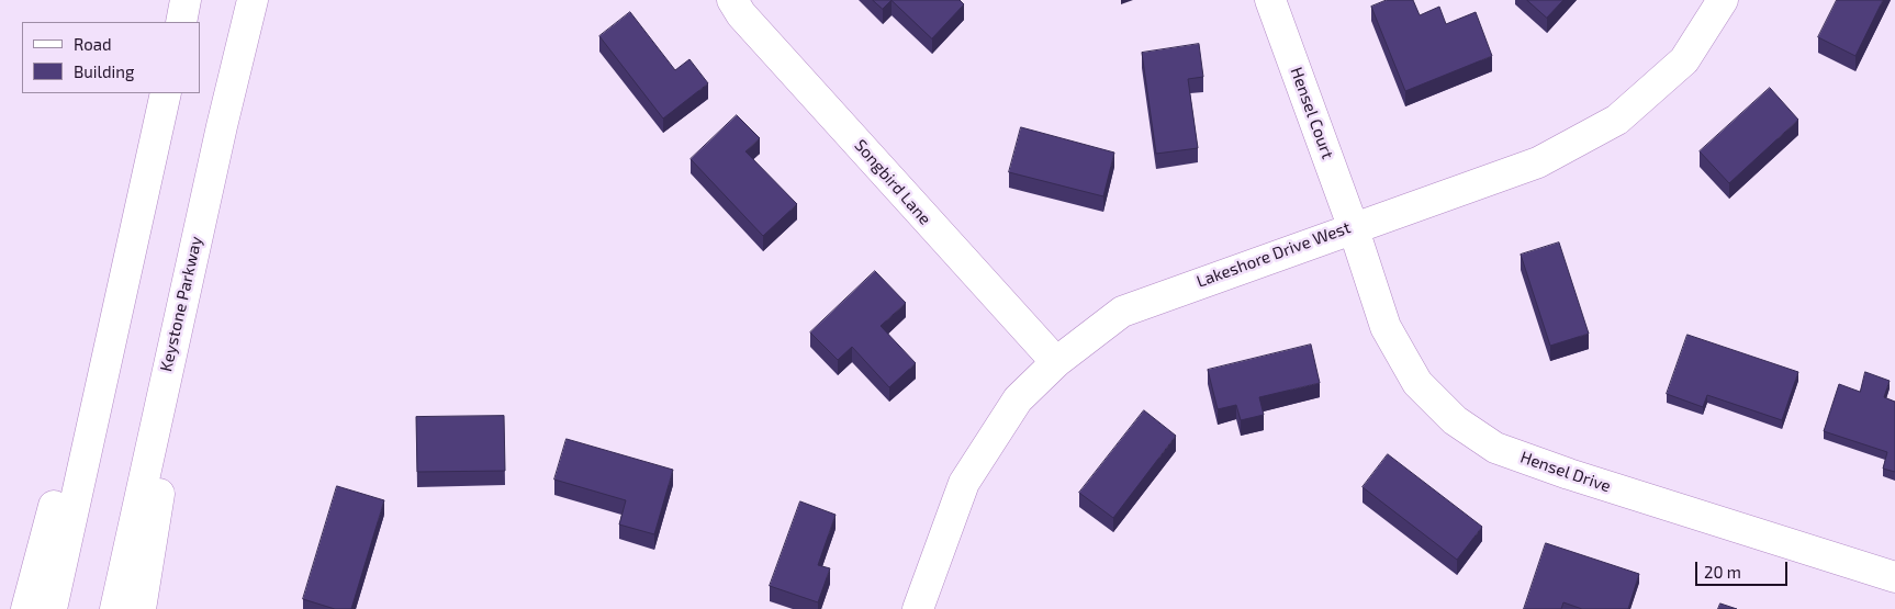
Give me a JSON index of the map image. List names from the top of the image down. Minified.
{"streets":{"main road":["Hensel Court","Songbird Lane","Lakeshore Drive West","Keystone Parkway","Hensel Drive"]},"crossings":[["Hensel Court","Lakeshore Drive West"],["Hensel Court","Hensel Drive"],["Songbird Lane","Lakeshore Drive West"],["Lakeshore Drive West","Hensel Drive"]],"legend":["Road","Building"],"scale_bar":"20 m"}
